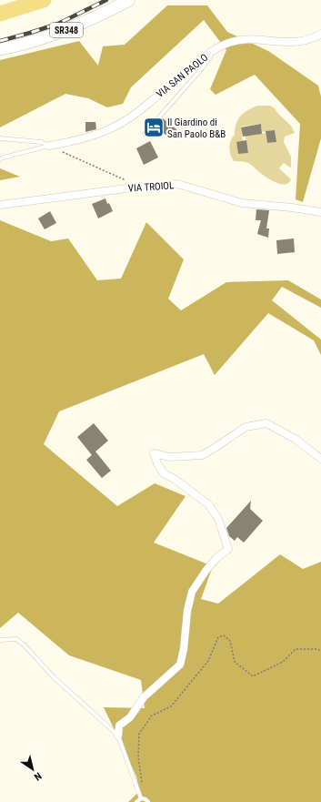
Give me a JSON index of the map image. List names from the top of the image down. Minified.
{"streets":{"main road":["SR348"],"street":["VIA SAN PAOLO","VIA TROIOL"]},"places":{"hotel":["Il Giardino di San Paolo B&B"]},"north":"bottom right"}
